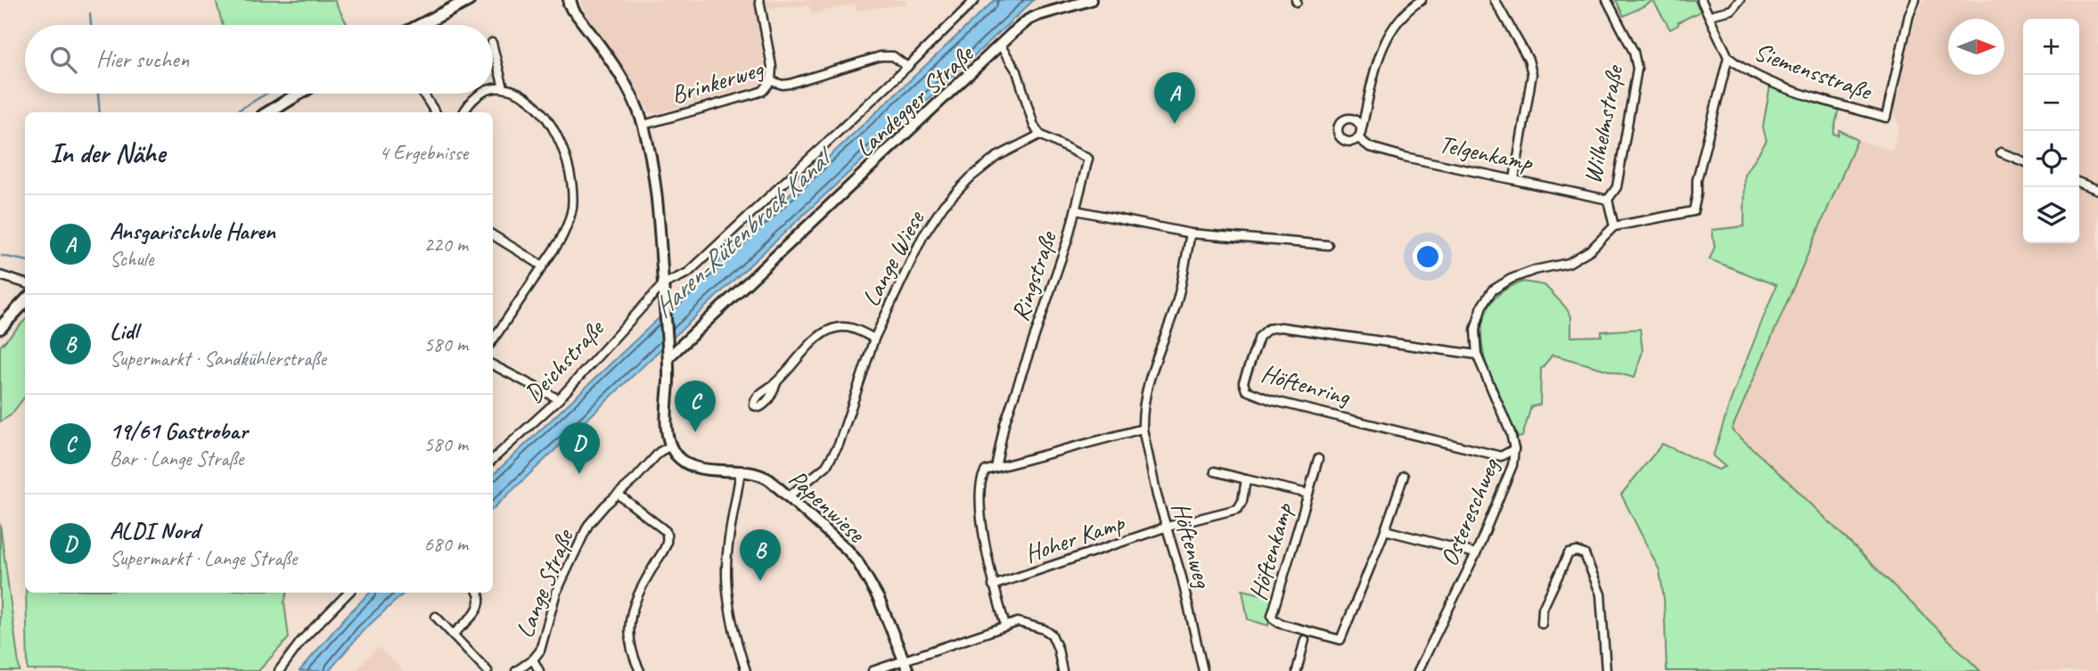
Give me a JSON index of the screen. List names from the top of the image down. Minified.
{"streets":{"main road":["Landegger Straße","Papenwiese"],"street":["Siemensstraße","Brinkerweg","Wilhelmstraße","Telgenkamp","Lange Wiese","Ringstraße","Deichstraße","Höftenring","Ostereschweg","Hoher Kamp","Höftenweg","Höftenkamp","Lange Straße"]},"crossings":[["Wilhelmstraße","Telgenkamp"],["Wilhelmstraße","Ostereschweg"],["Lange Wiese","Papenwiese"],["Ringstraße","Hoher Kamp"],["Höftenring","Ostereschweg"],["Papenwiese","Lange Straße"],["Hoher Kamp","Höftenweg"],["Hoher Kamp","Höftenkamp"],["Höftenweg","Höftenkamp"]],"water":["Haren-Rütenbrock Kanal"],"north":"right","page":{"map_buttons":["+","−"],"search":"Hier suchen","pins":["A","C","D","B"],"heading":["In der Nähe","4 Ergebnisse"],"list":[{"mark":"A","name":"Ansgarischule Haren","note":"Schule","value":"220 m"},{"mark":"B","name":"Lidl","note":"Supermarkt · Sandkühlerstraße","value":"580 m"},{"mark":"C","name":"19/61 Gastrobar","note":"Bar · Lange Straße","value":"580 m"},{"mark":"D","name":"ALDI Nord","note":"Supermarkt · Lange Straße","value":"680 m"}]}}
